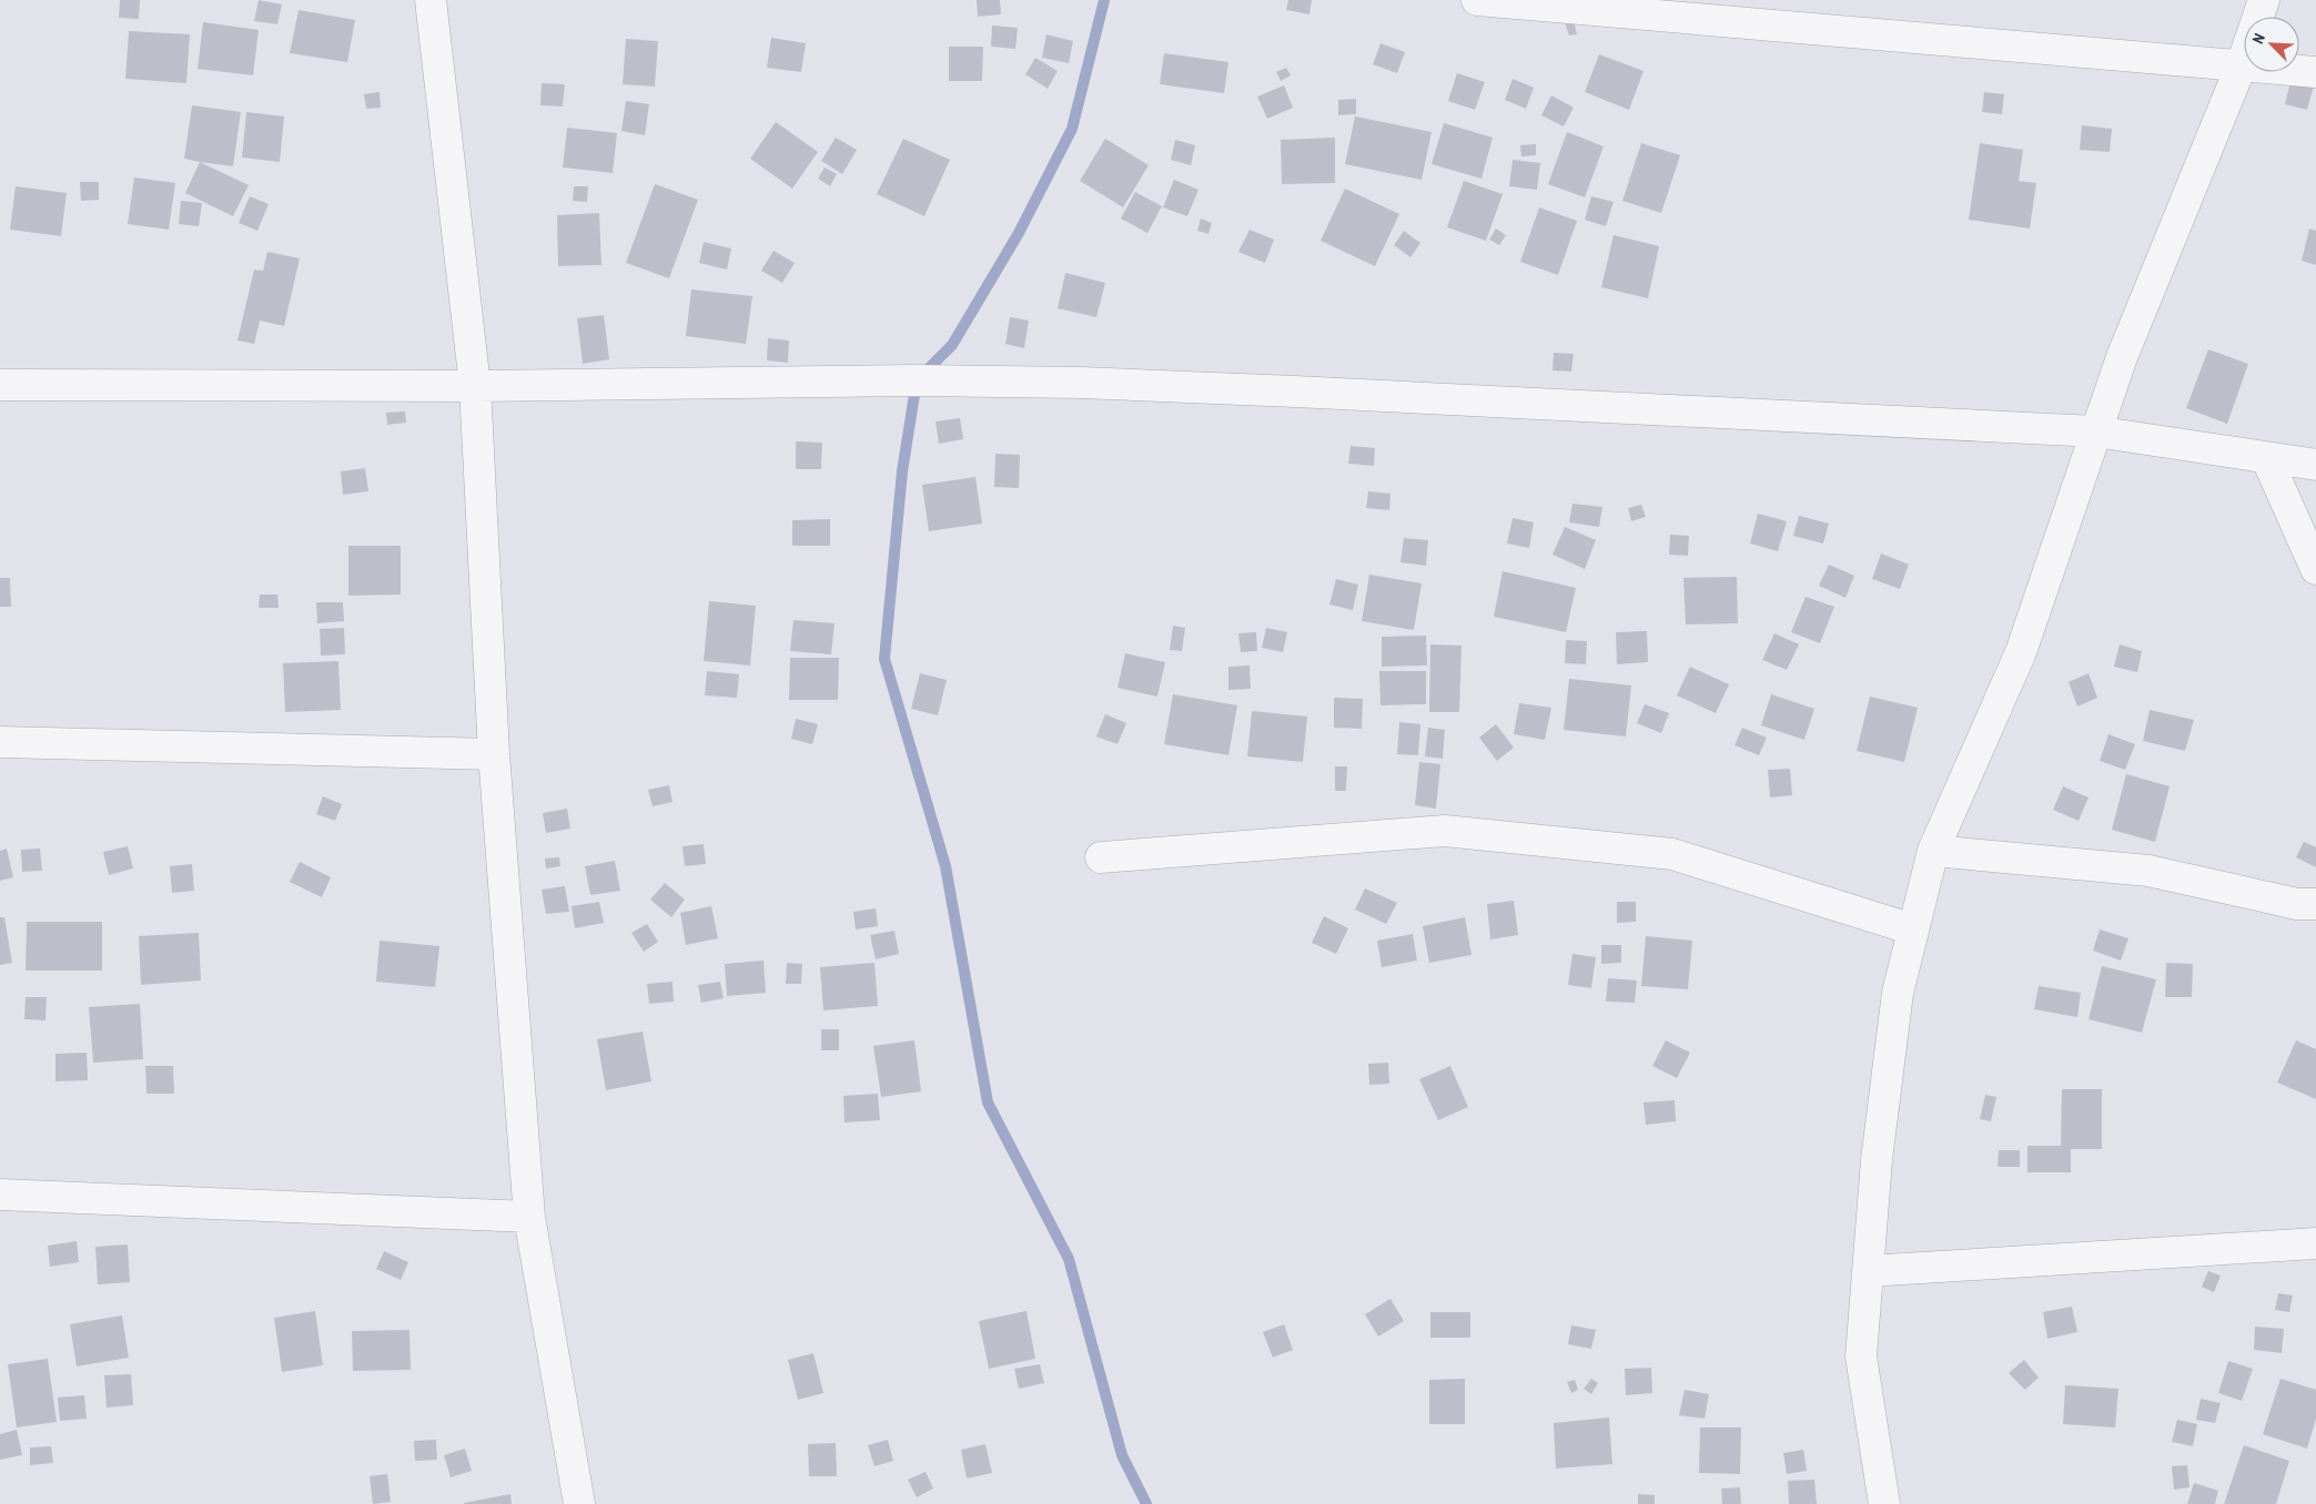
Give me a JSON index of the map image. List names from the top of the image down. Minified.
{"north":"top left"}
